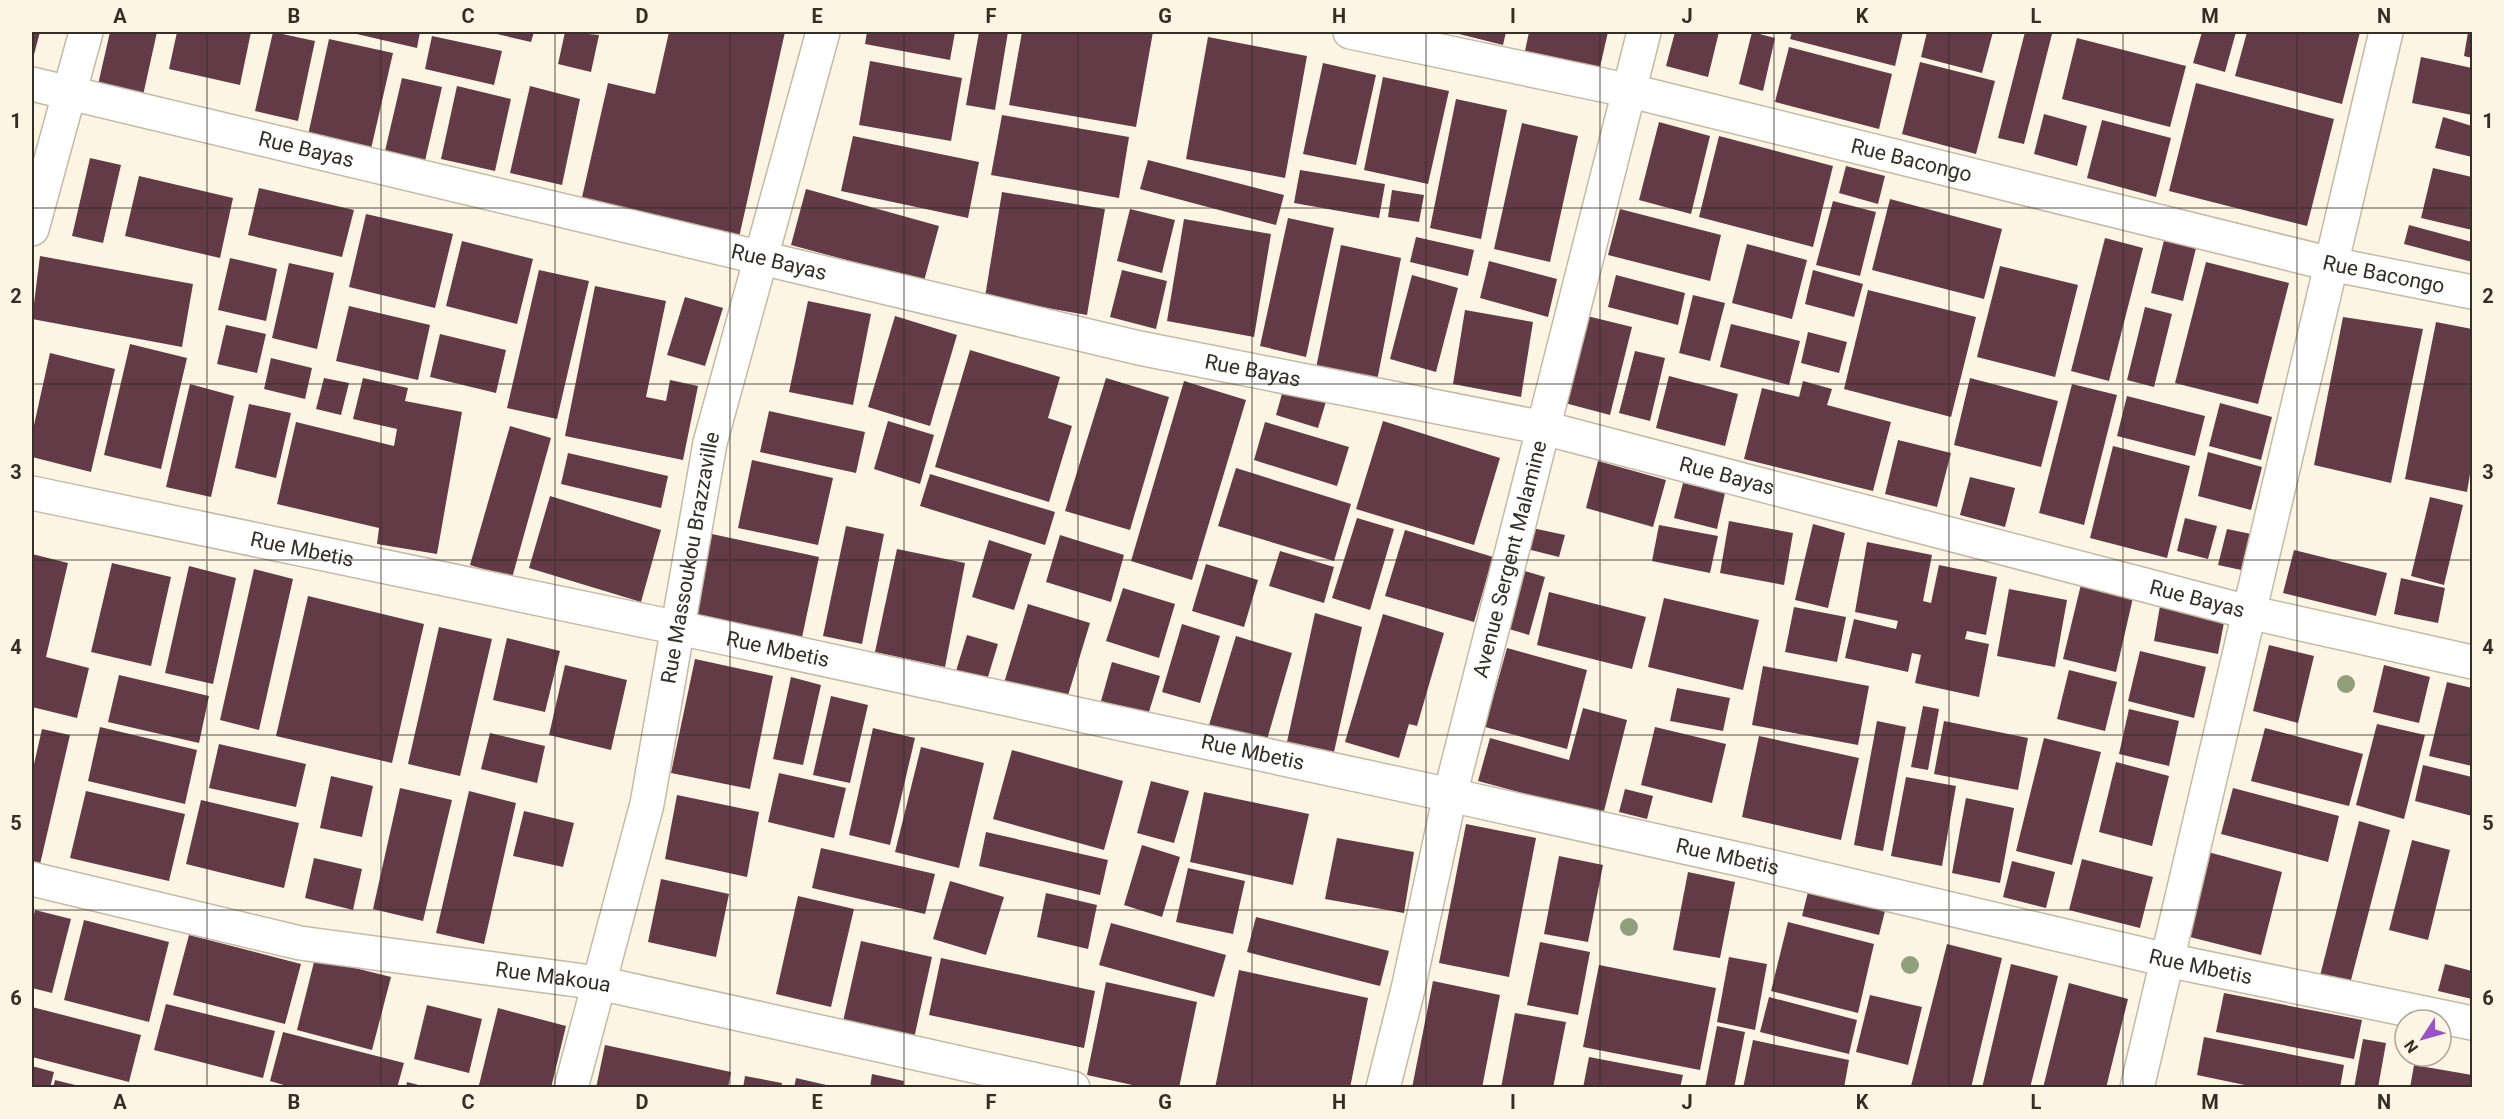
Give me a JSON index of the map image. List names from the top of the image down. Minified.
{"streets":{"street":["Rue Bayas","Rue Bacongo","Rue Mbetis","Rue Massoukou Brazzaville","Avenue Sergent Malamine","Rue Makoua"]},"crossings":[["Rue Bayas","Rue Massoukou Brazzaville"],["Rue Bayas","Avenue Sergent Malamine"],["Rue Bacongo","Avenue Sergent Malamine"],["Rue Mbetis","Rue Massoukou Brazzaville"],["Rue Mbetis","Avenue Sergent Malamine"],["Rue Massoukou Brazzaville","Rue Makoua"]],"north":"bottom left","grid":{"columns":["A","B","C","D","E","F","G","H","I","J","K","L","M","N"],"rows":["1","2","3","4","5","6"]}}
